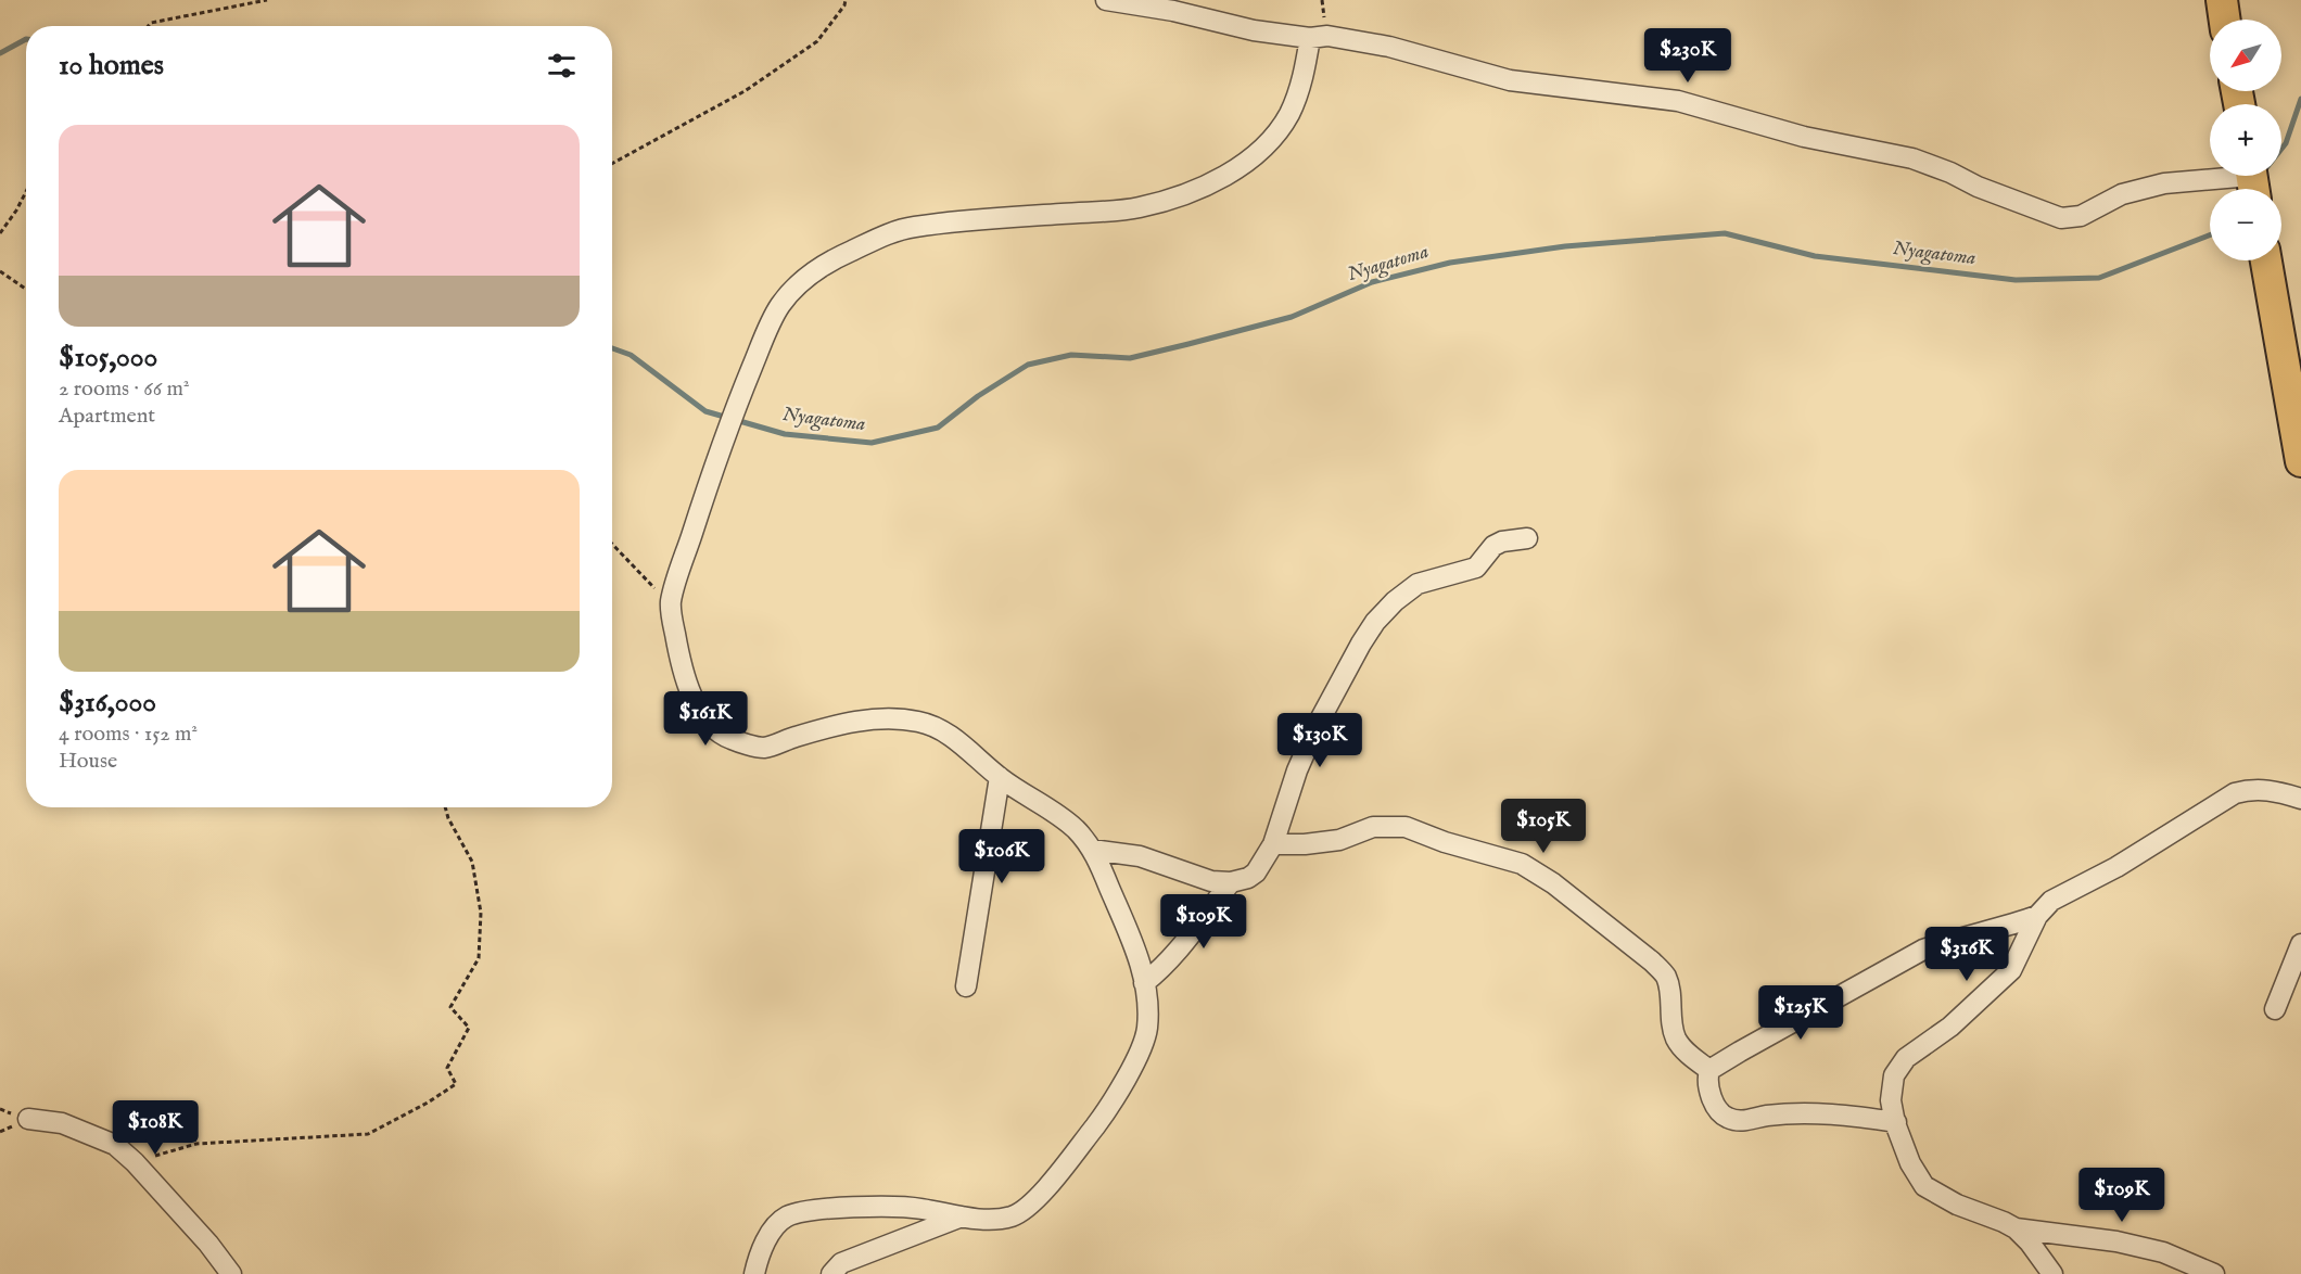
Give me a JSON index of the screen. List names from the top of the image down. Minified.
{"water":["Nyagatoma"],"north":"bottom left","page":{"map_buttons":["+","−"],"heading":"10 homes","price":["$230K","$161K","$130K","$105K","$106K","$109K","$316K","$125K","$108K","$109K"],"list":[{"name":"$105,000","note":"2 rooms · 66 m² · Apartment"},{"name":"$316,000","note":"4 rooms · 152 m² · House"}]}}
